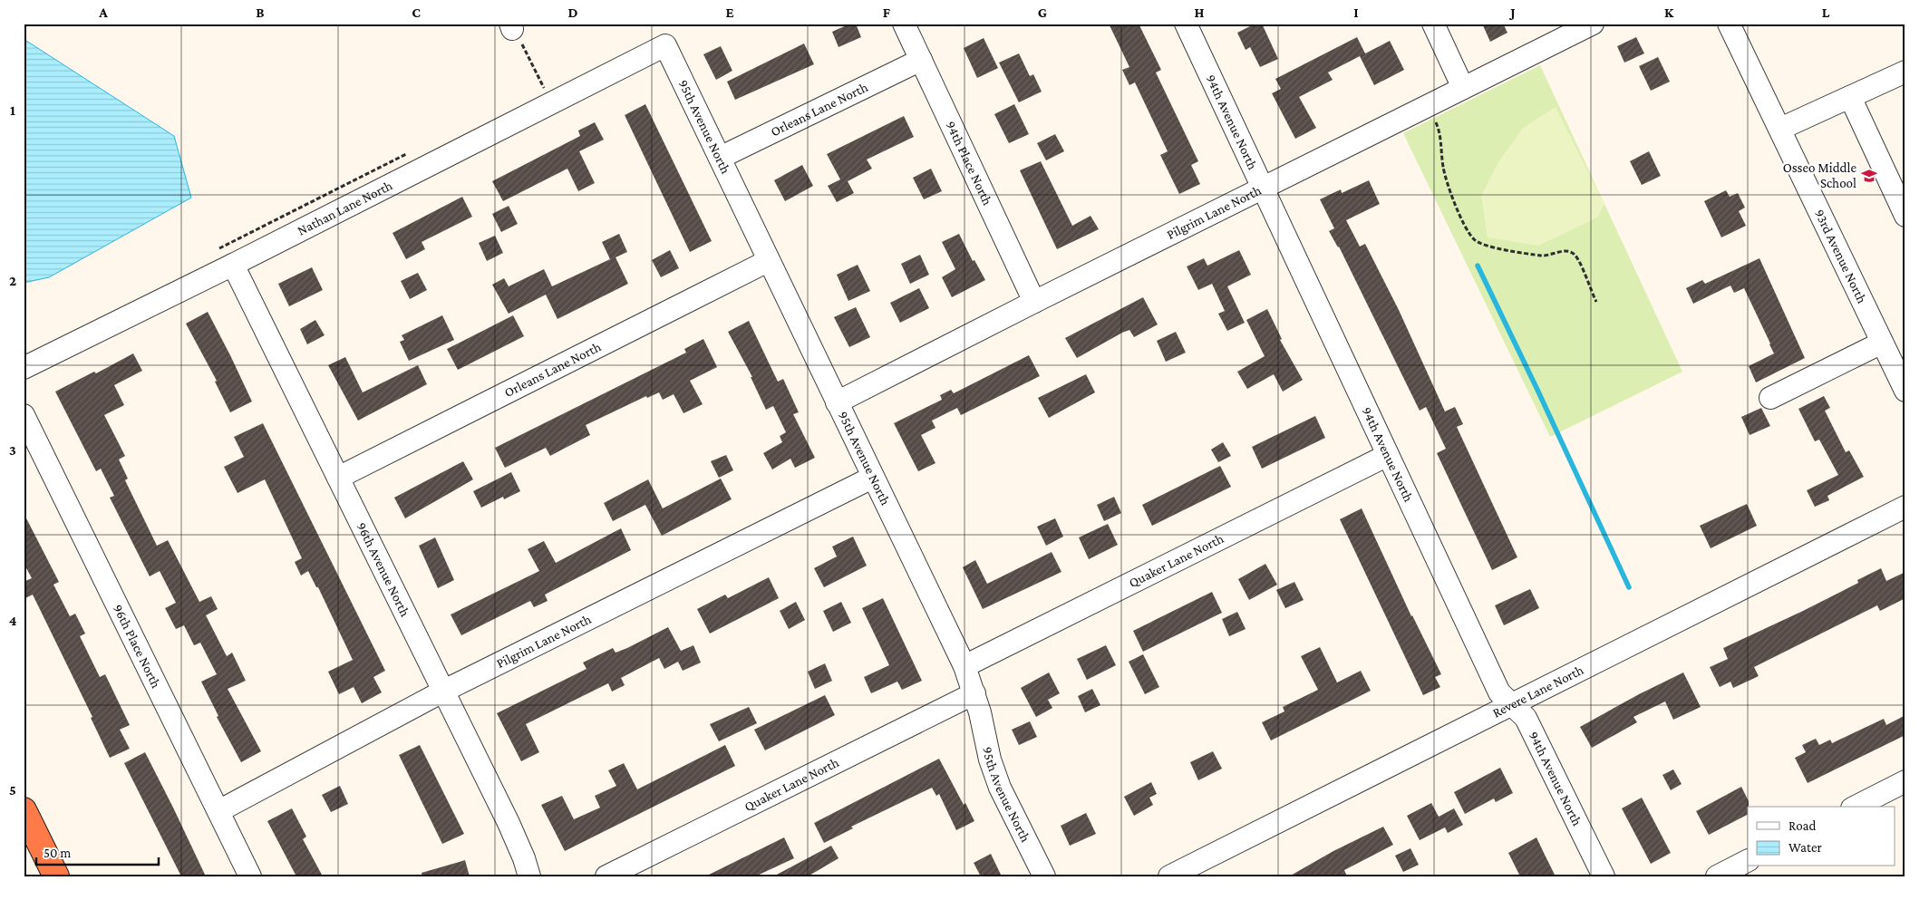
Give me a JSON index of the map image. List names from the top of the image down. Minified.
{"streets":{"street":["Orleans Lane North","94th Avenue North","95th Avenue North","94th Place North","Nathan Lane North","Pilgrim Lane North","93rd Avenue North","Quaker Lane North","96th Avenue North","96th Place North","Revere Lane North"]},"crossings":[["Orleans Lane North","95th Avenue North"],["Orleans Lane North","94th Place North"],["Orleans Lane North","96th Avenue North"],["94th Avenue North","Pilgrim Lane North"],["94th Avenue North","Quaker Lane North"],["94th Avenue North","Revere Lane North"],["95th Avenue North","Nathan Lane North"],["95th Avenue North","Pilgrim Lane North"],["95th Avenue North","Quaker Lane North"],["94th Place North","Pilgrim Lane North"],["Nathan Lane North","96th Avenue North"],["Pilgrim Lane North","96th Avenue North"],["Pilgrim Lane North","96th Place North"]],"places":{"school or university":["Osseo Middle School"]},"legend":["Road","Water"],"scale_bar":"50 m","grid":{"columns":["A","B","C","D","E","F","G","H","I","J","K","L"],"rows":["1","2","3","4","5"]}}
